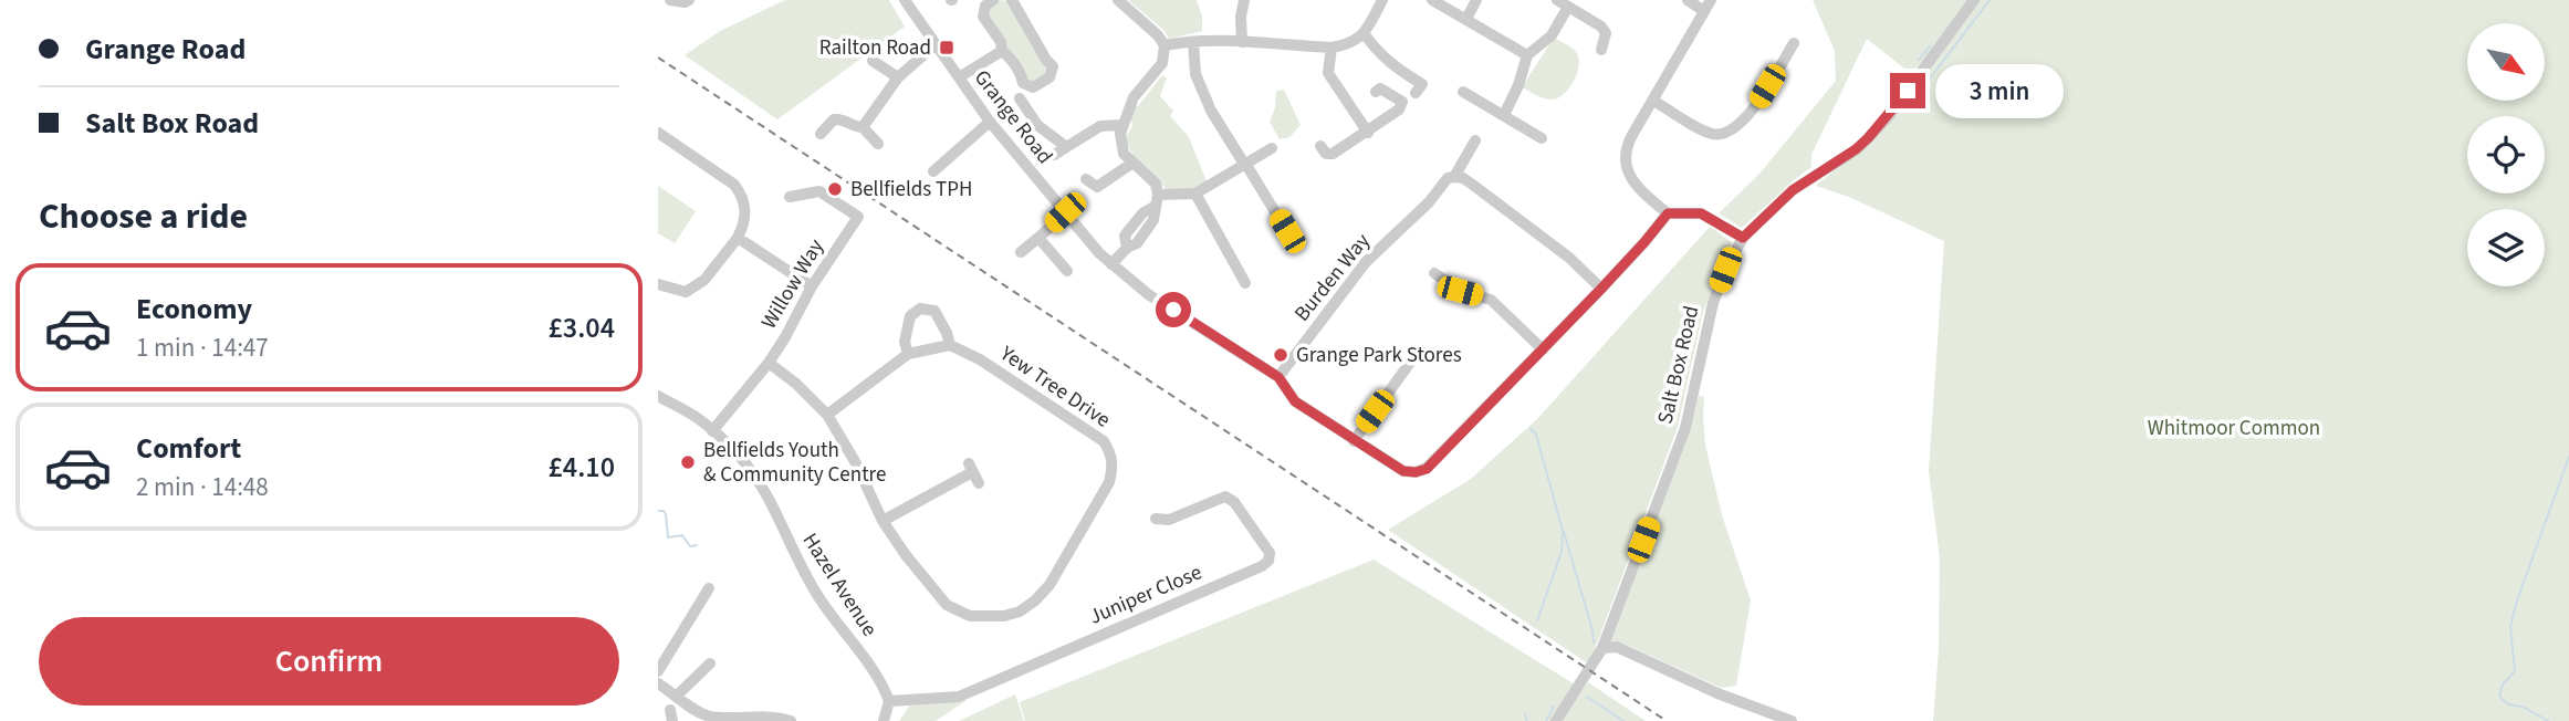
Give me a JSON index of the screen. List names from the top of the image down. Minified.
{"streets":{"street":["Grange Road","Burden Way","Willow Way","Salt Box Road","Yew Tree Drive","Hazel Avenue","Juniper Close"]},"crossings":[["Grange Road","Burden Way"],["Willow Way","Yew Tree Drive"],["Willow Way","Hazel Avenue"],["Hazel Avenue","Juniper Close"]],"parks":["Whitmoor Common"],"places":{"transit":["Railton Road"],"other":["Bellfields TPH","Grange Park Stores","Bellfields Youth & Community Centre"]},"north":"bottom right","page":{"banner":["Grange Road","Salt Box Road"],"bubble":"3 min","heading":"Choose a ride","list":[{"name":"Economy","note":"1 min · 14:47","value":"£3.04"},{"name":"Comfort","note":"2 min · 14:48","value":"£4.10"}],"buttons":"Confirm"}}
